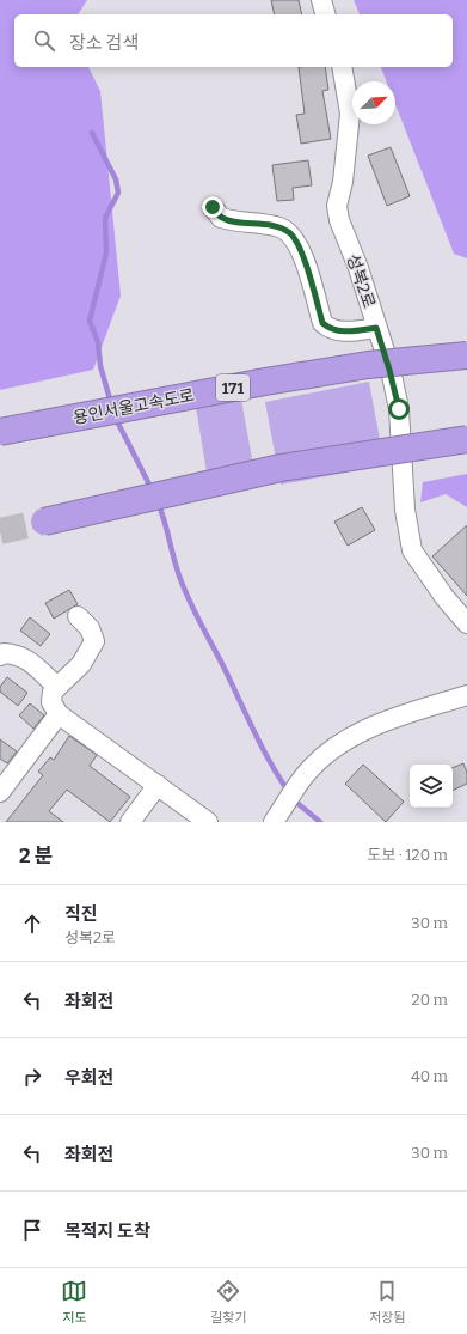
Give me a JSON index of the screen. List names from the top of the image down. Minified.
{"streets":{"highway":["171","용인서울고속도로"],"street":["성복2로"]},"north":"top right","page":{"search":"장소 검색","heading":["2 분","도보 · 120 m"],"list":[["직진","성복2로","30 m"],["좌회전","20 m"],["우회전","40 m"],["좌회전","30 m"],"목적지 도착"],"nav":["지도","길찾기","저장됨"]}}
